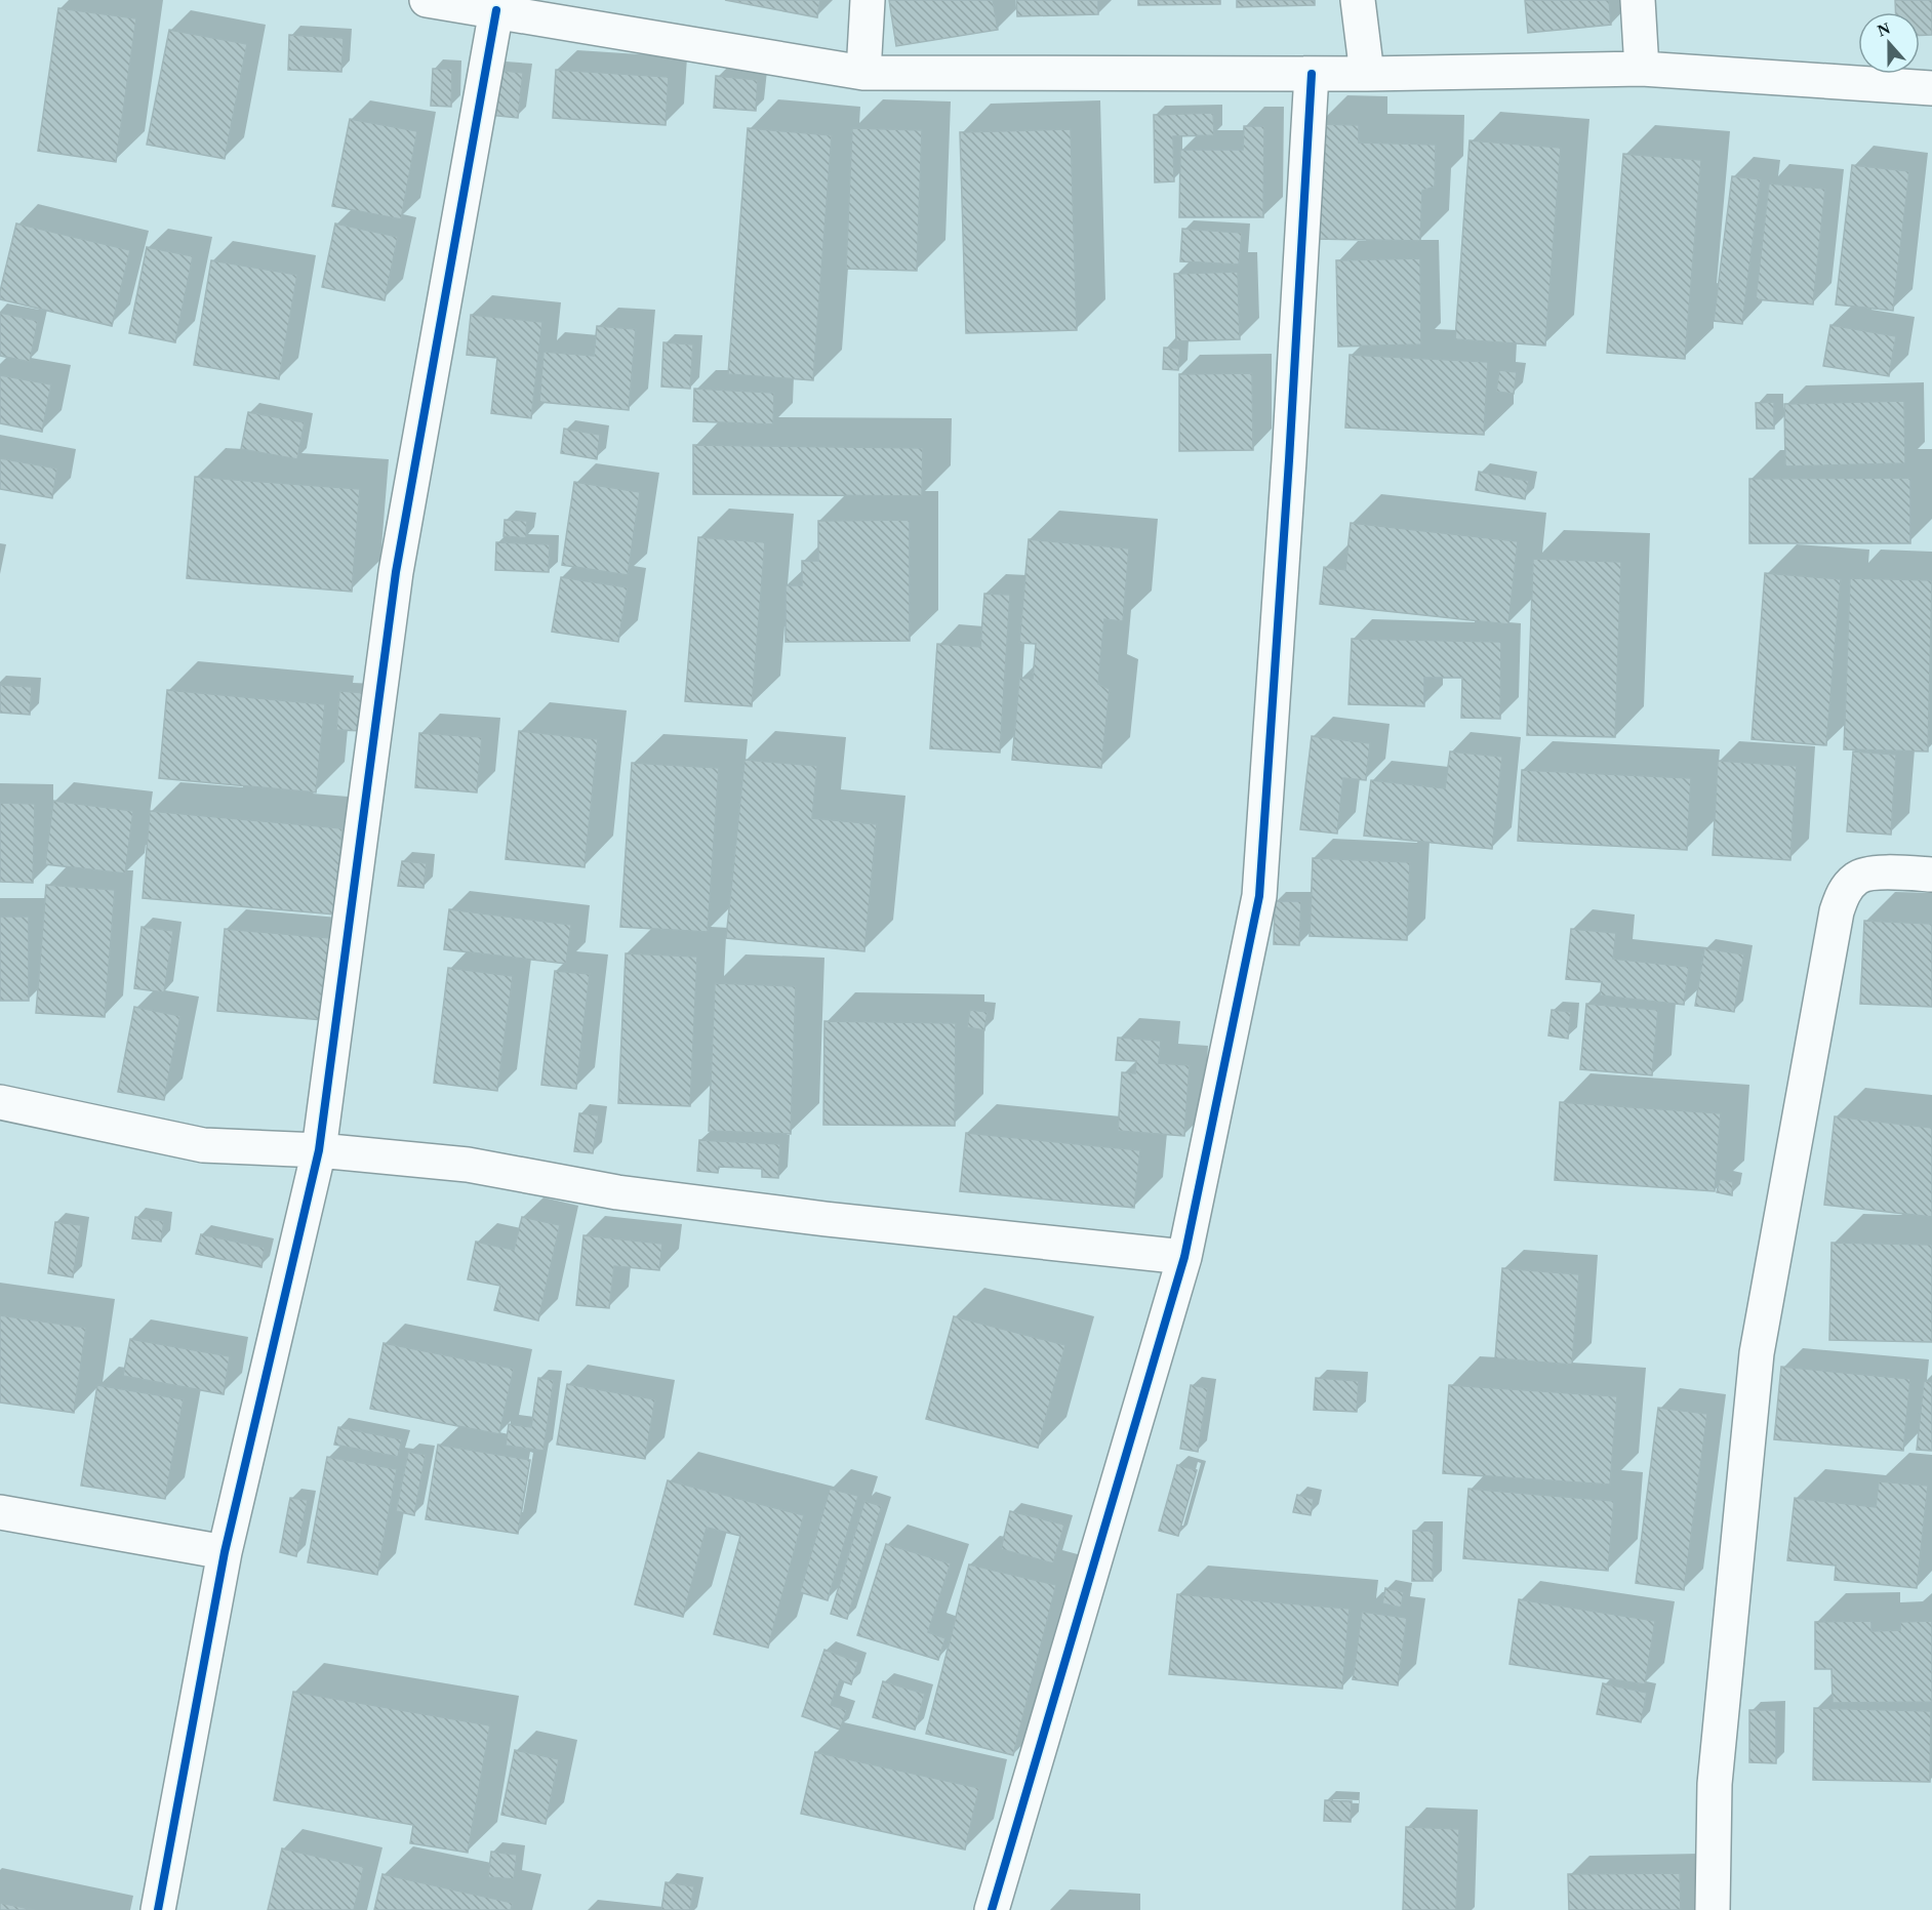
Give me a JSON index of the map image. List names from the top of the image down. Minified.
{"north":"top"}
